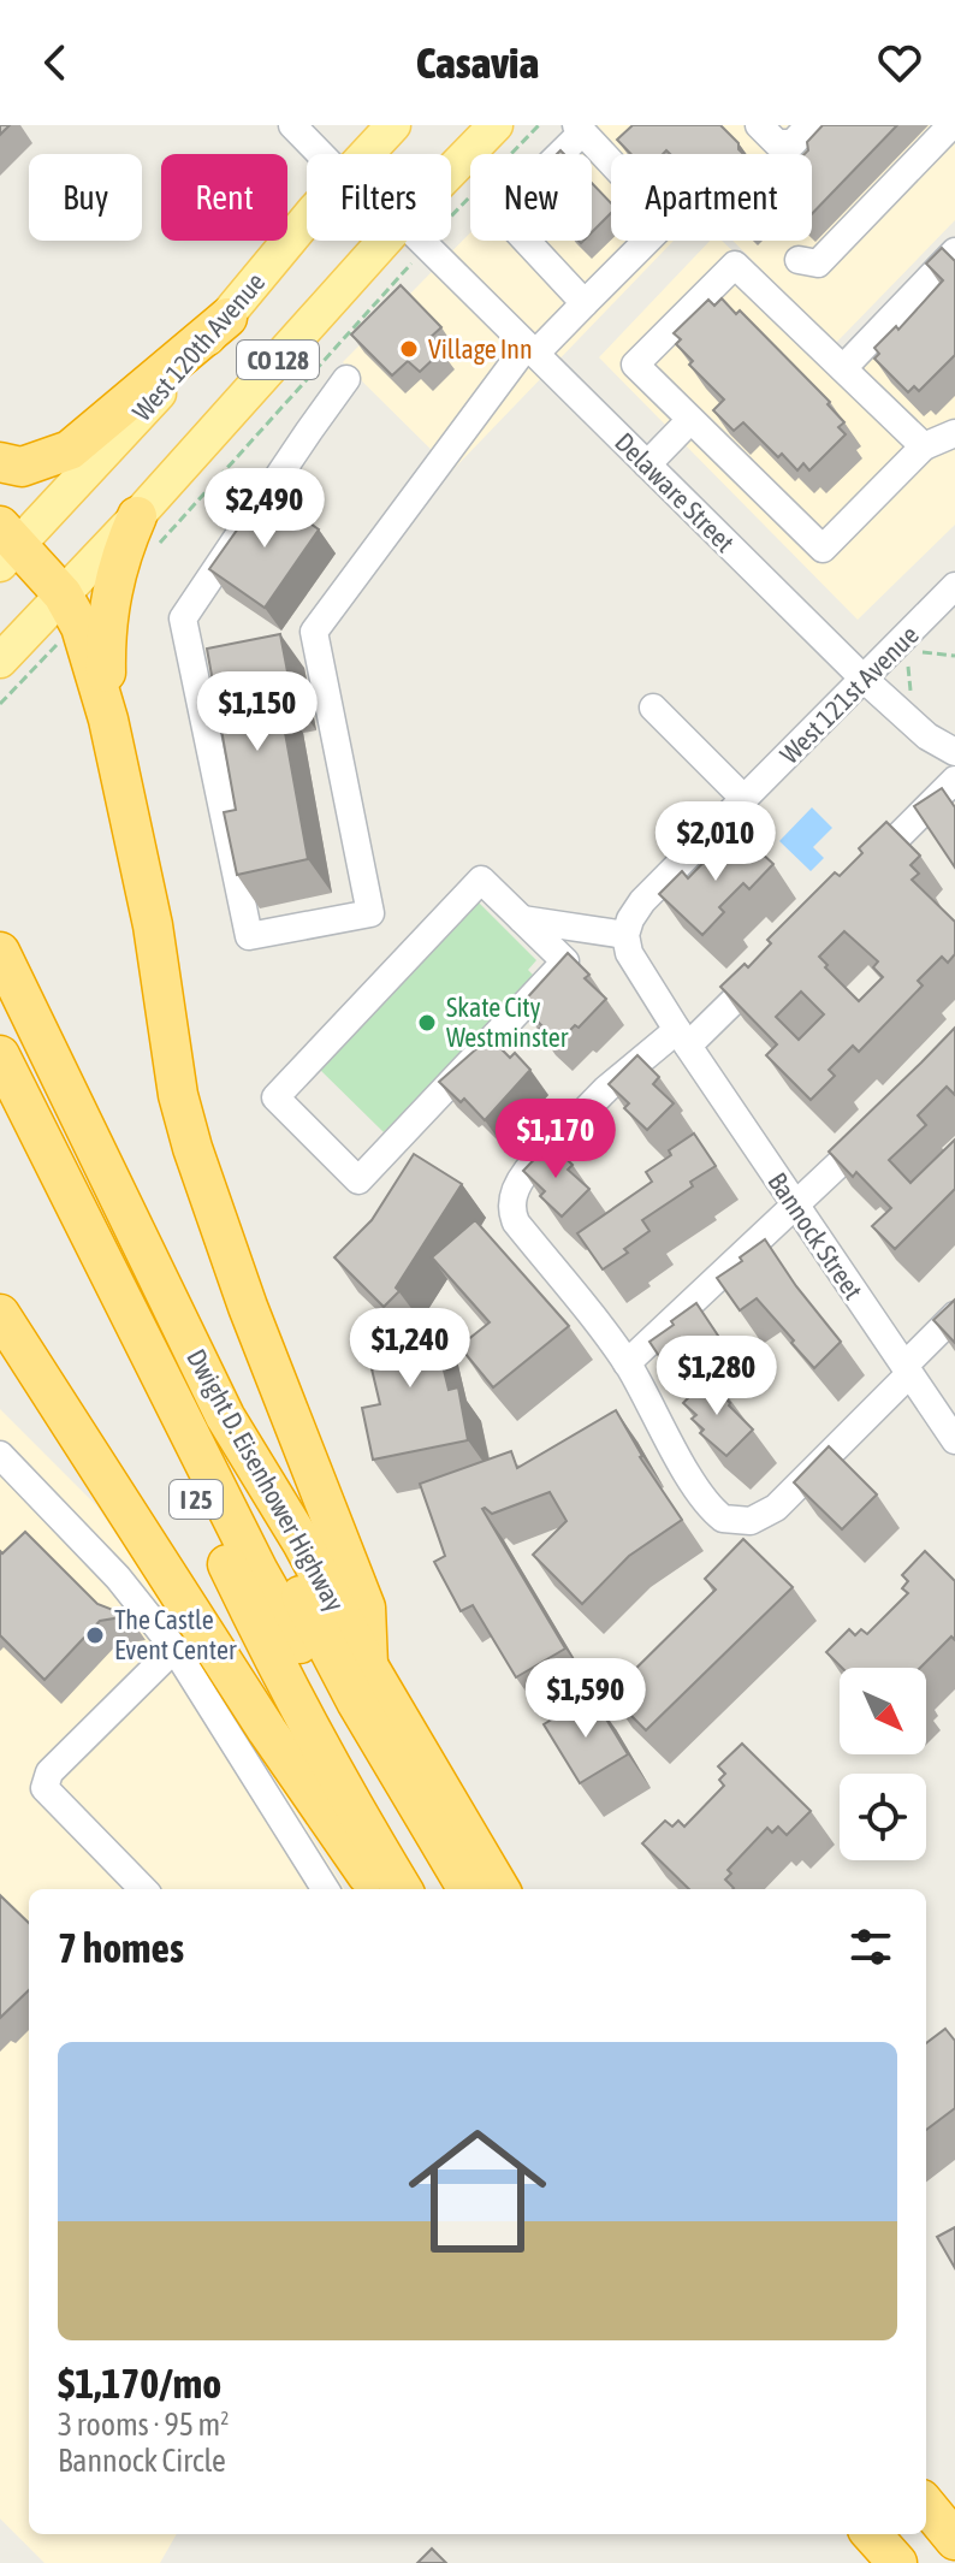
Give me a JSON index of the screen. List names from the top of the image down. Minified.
{"streets":{"highway":["Dwight D. Eisenhower Highway","I 25"],"main road":["West 120th Avenue","CO 128"],"street":["Delaware Street","West 121st Avenue","Bannock Street"]},"crossings":[["Delaware Street","West 121st Avenue"]],"places":["Village Inn","Skate City Westminster","The Castle Event Center"],"north":"bottom right","page":{"header":"Casavia","chip":["Buy","Rent","Filters","New","Apartment"],"price":["$2,490","$1,150","$2,010","$1,170","$1,240","$1,280","$1,590"],"heading":"7 homes","list":[{"name":"$1,170/mo","note":"3 rooms · 95 m² · Bannock Circle"}]}}
